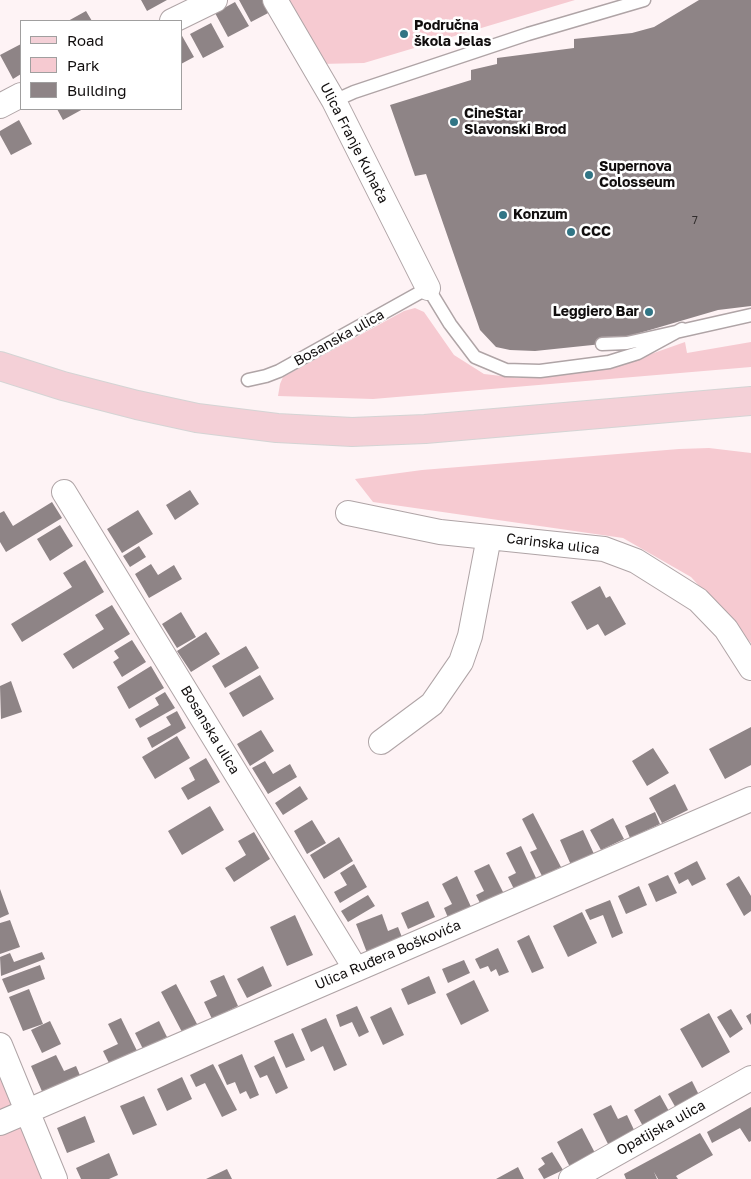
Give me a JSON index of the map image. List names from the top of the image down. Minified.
{"streets":{"street":["Ulica Franje Kuhača","Bosanska ulica","Carinska ulica","Ulica Ruđera Boškovića","Opatijska ulica"]},"crossings":[["Ulica Franje Kuhača","Bosanska ulica"],["Bosanska ulica","Ulica Ruđera Boškovića"]],"places":["Područna škola Jelas","CineStar Slavonski Brod","Supernova Colosseum","Konzum","CCC","Leggiero Bar"],"house_numbers":["7"],"legend":["Road","Park","Building"]}
